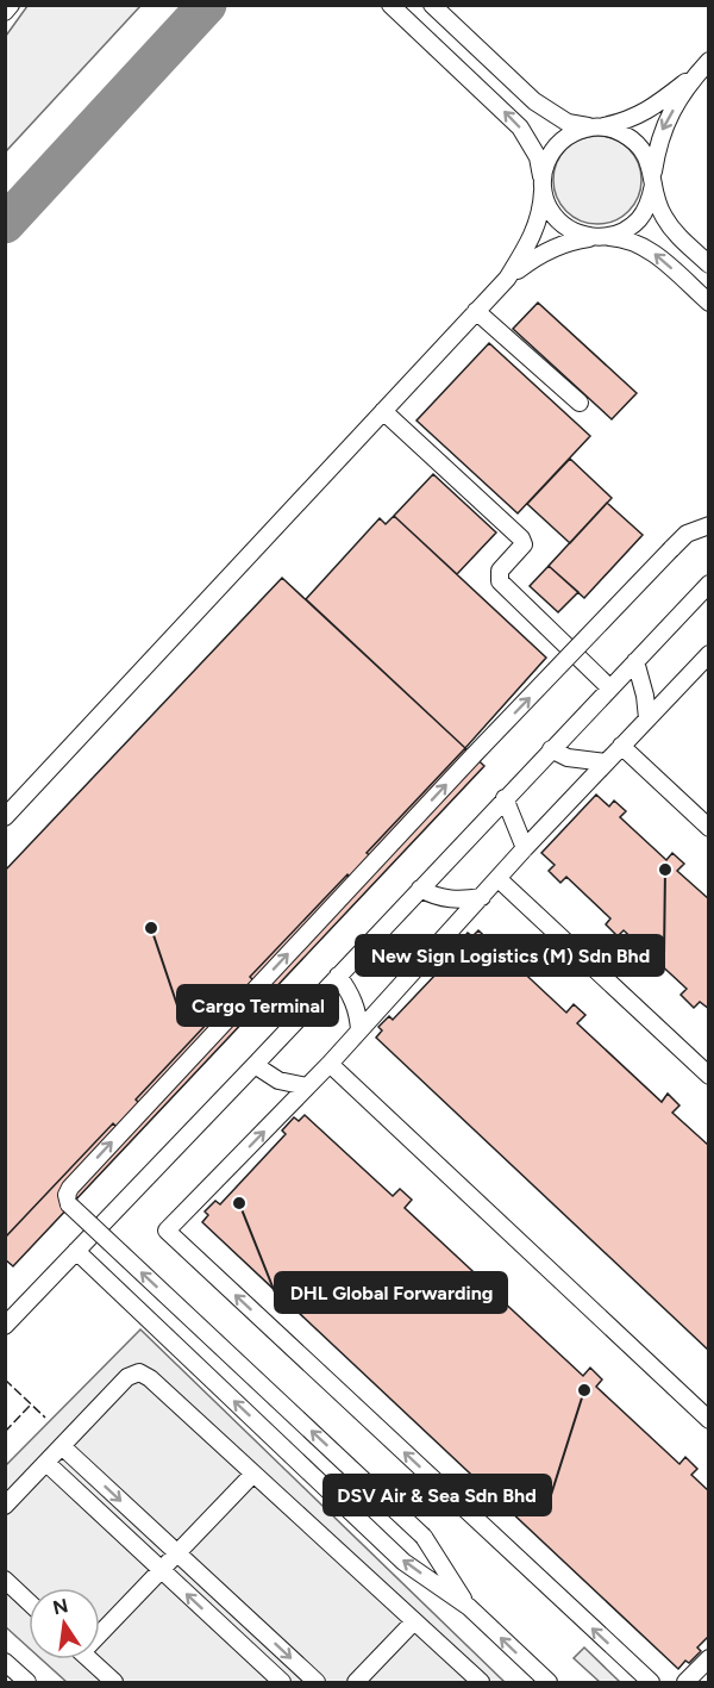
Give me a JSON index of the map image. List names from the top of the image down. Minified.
{"places":["New Sign Logistics (M) Sdn Bhd","Cargo Terminal","DHL Global Forwarding","DSV Air & Sea Sdn Bhd"],"north":"top"}
